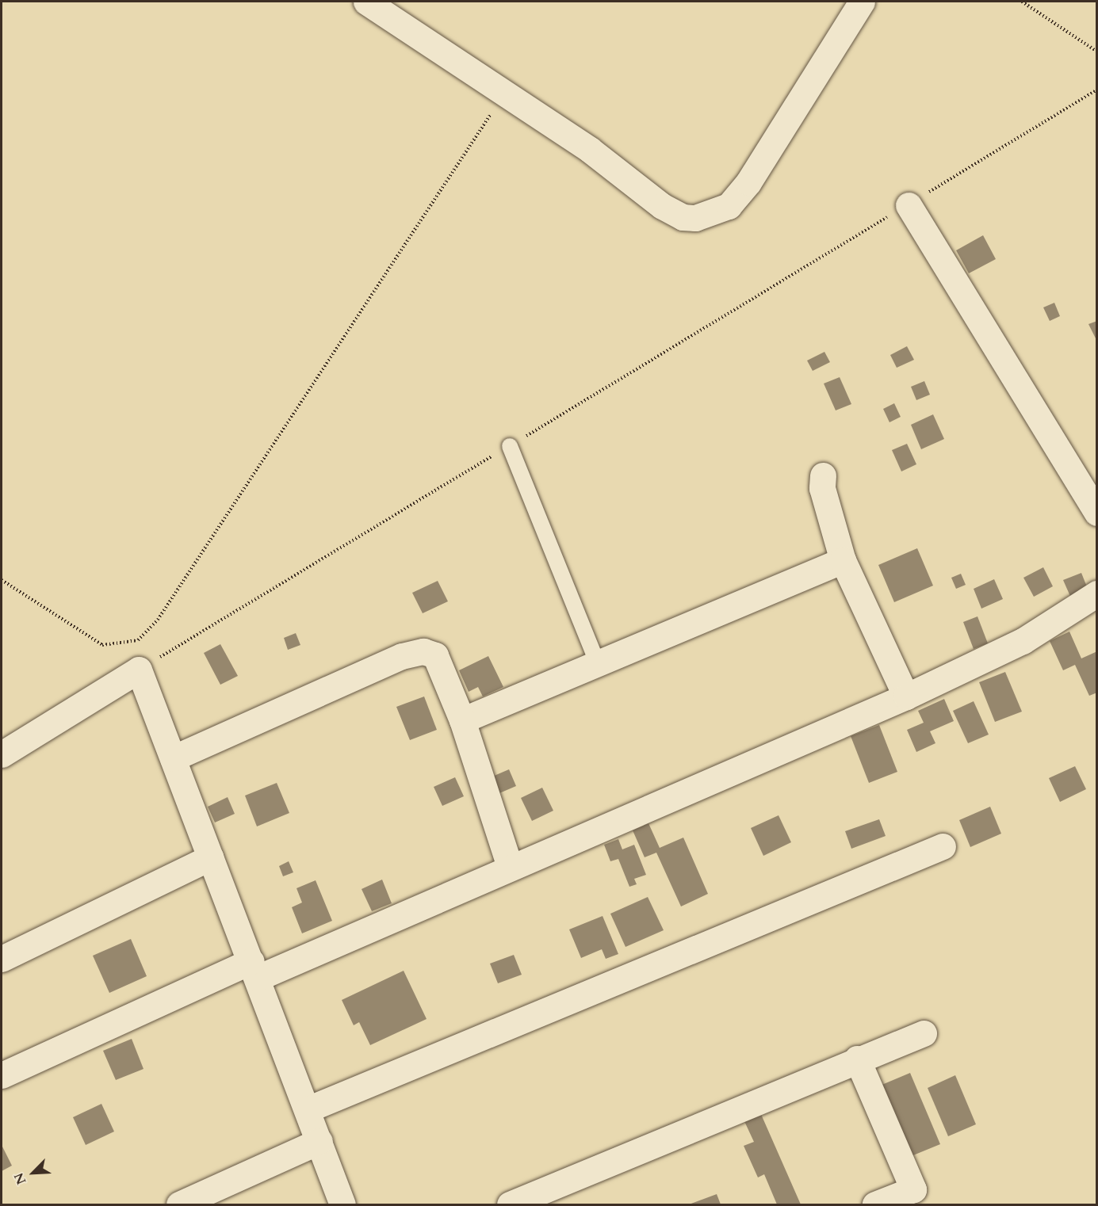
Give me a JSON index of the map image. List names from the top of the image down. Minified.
{"north":"bottom left"}
